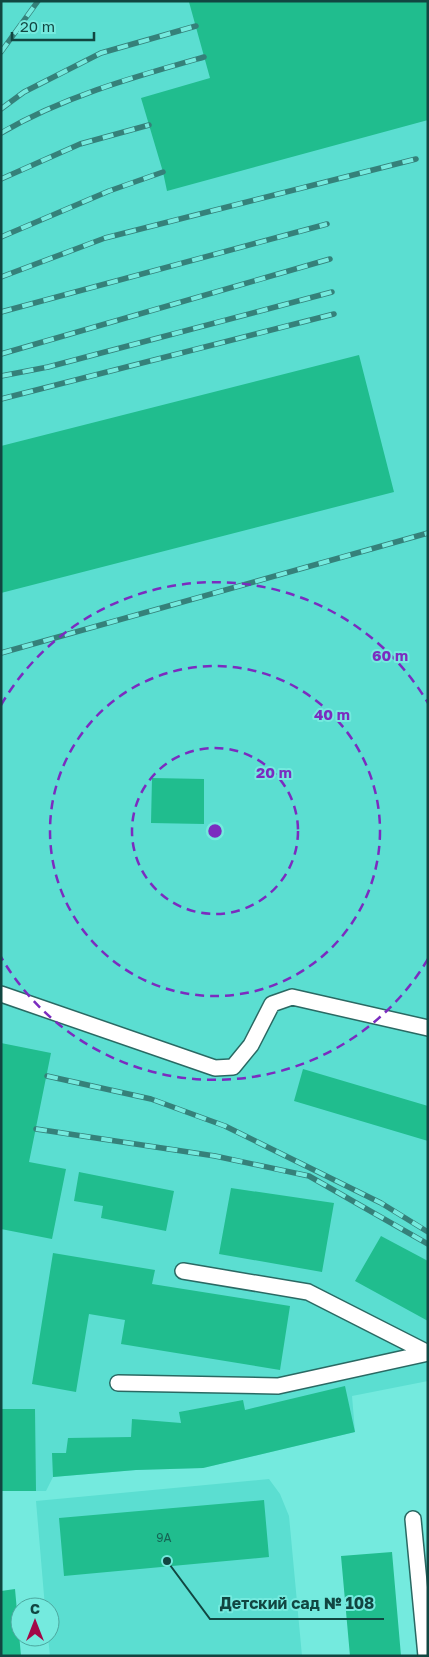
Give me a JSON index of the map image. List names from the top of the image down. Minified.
{"places":["Детский сад № 108"],"house_numbers":["9А"],"scale_bar":"20 m","north":"top","rings":["60 m","40 m","20 m"]}
